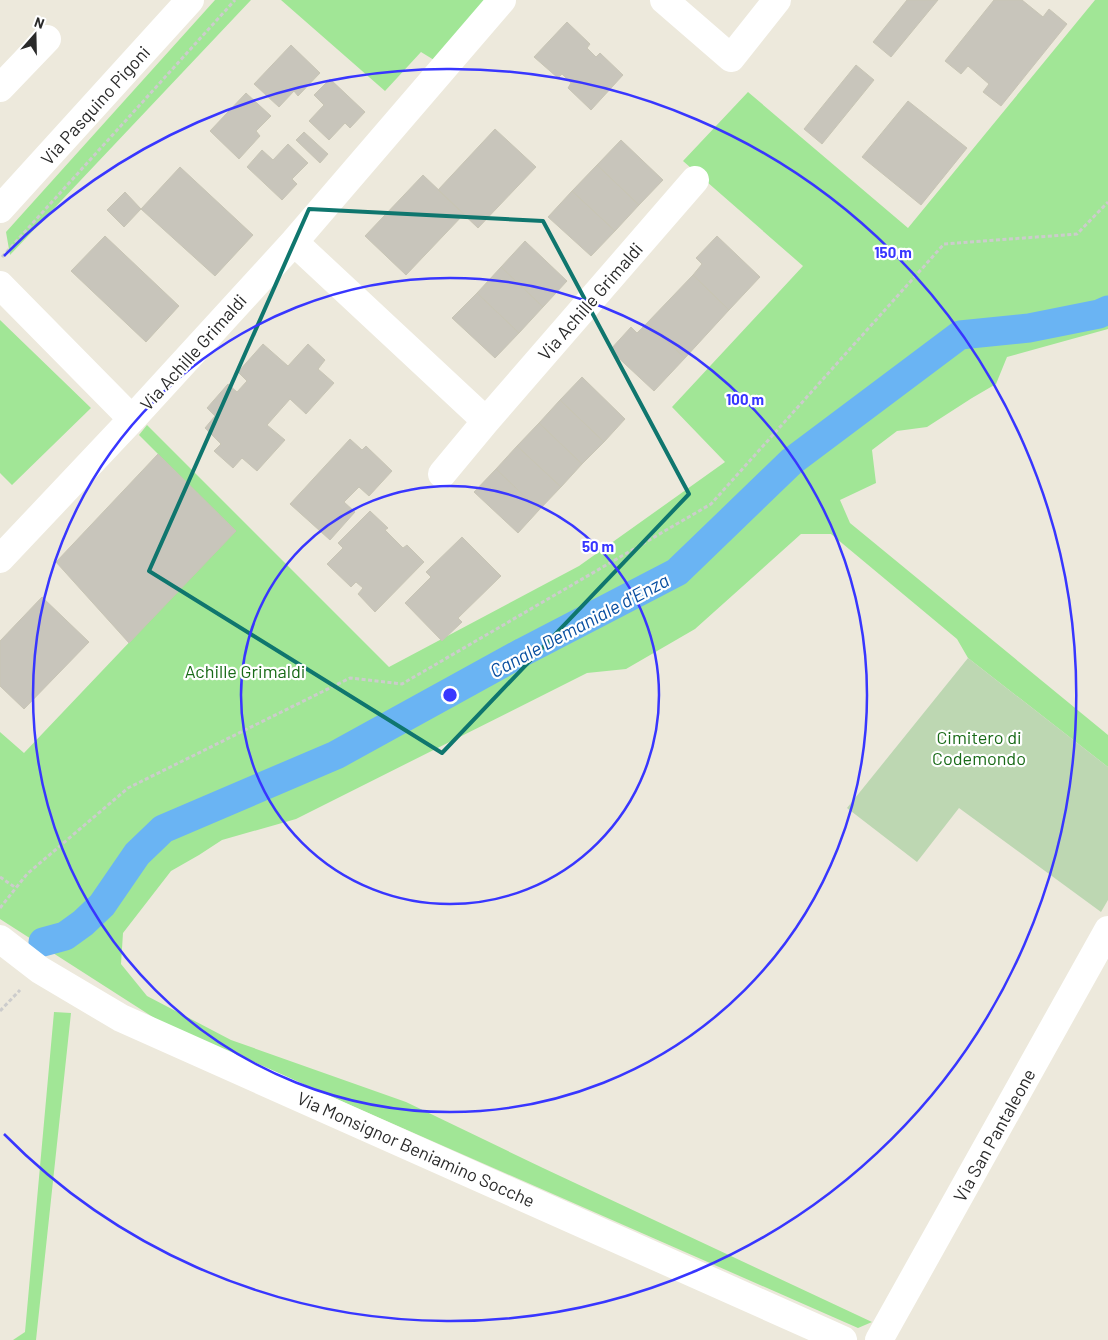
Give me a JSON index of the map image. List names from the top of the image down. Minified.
{"streets":{"street":["Via Pasquino Pigoni","Via Achille Grimaldi","Via San Pantaleone","Via Monsignor Beniamino Socche"]},"water":["Canale Demaniale d'Enza"],"parks":["Achille Grimaldi","Cimitero di Codemondo"],"north":"top","rings":["150 m","100 m","50 m"]}
